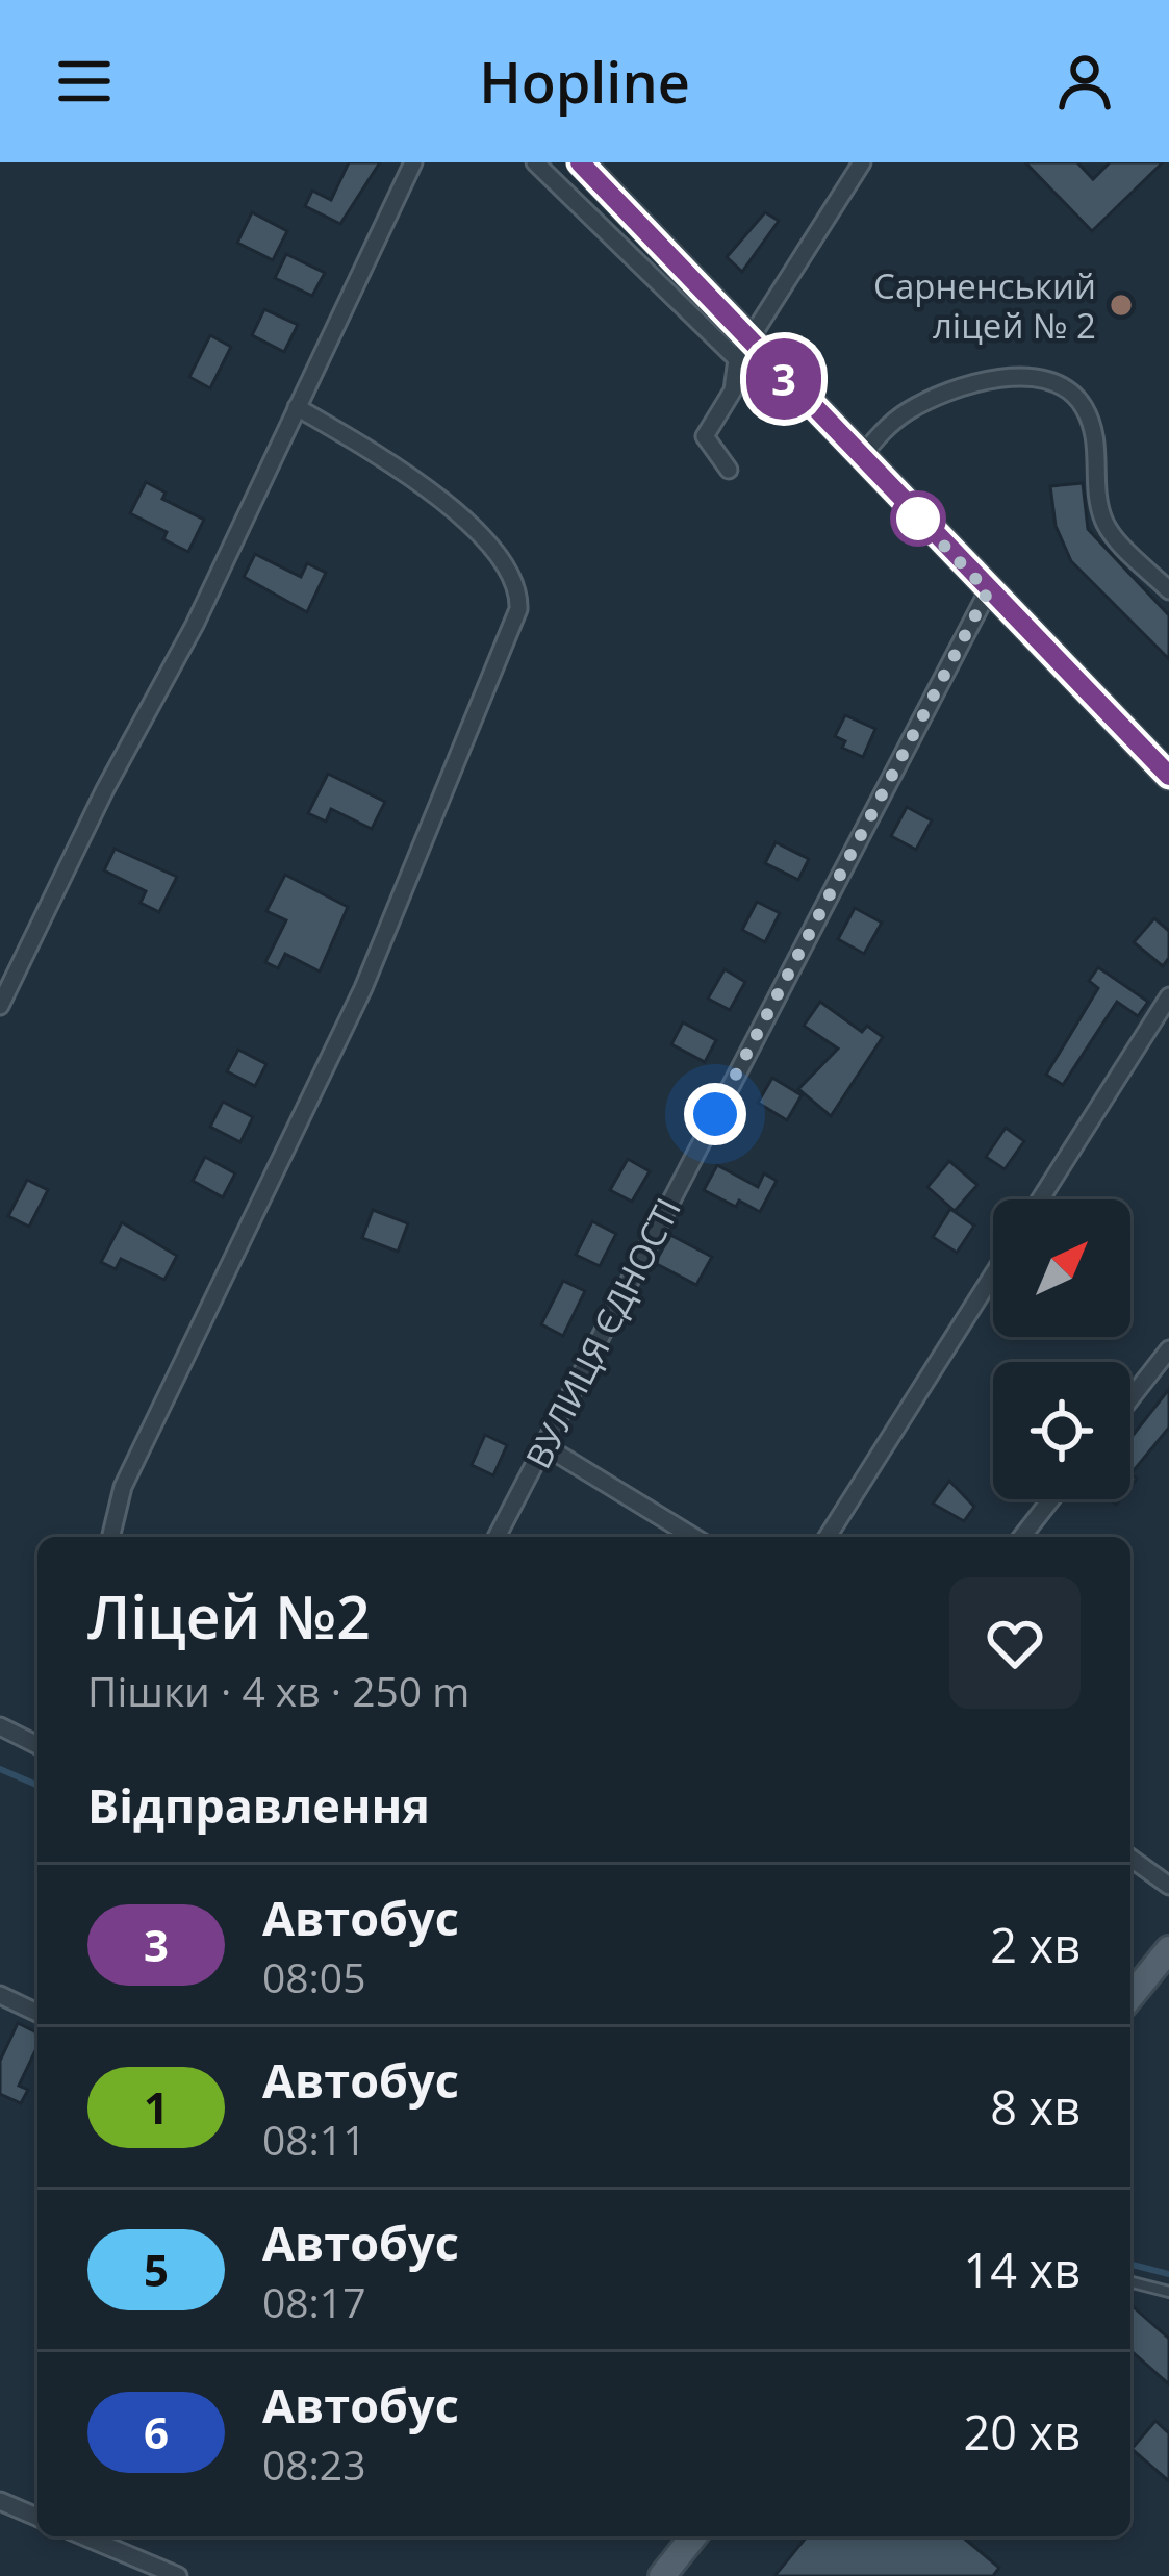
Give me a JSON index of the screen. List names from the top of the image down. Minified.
{"streets":{"street":["ВУЛИЦЯ ЄДНОСТІ"]},"places":["Сарненський ліцей № 2"],"lines":["bus line 3"],"north":"top right","page":{"header":"Hopline","on_map":"3","heading":[["Ліцей №2","Пішки · 4 хв · 250 m"],"Відправлення"],"list":[{"mark":"3","name":"Автобус","note":"08:05","value":"2 хв"},{"mark":"1","name":"Автобус","note":"08:11","value":"8 хв"},{"mark":"5","name":"Автобус","note":"08:17","value":"14 хв"},{"mark":"6","name":"Автобус","note":"08:23","value":"20 хв"}]}}
